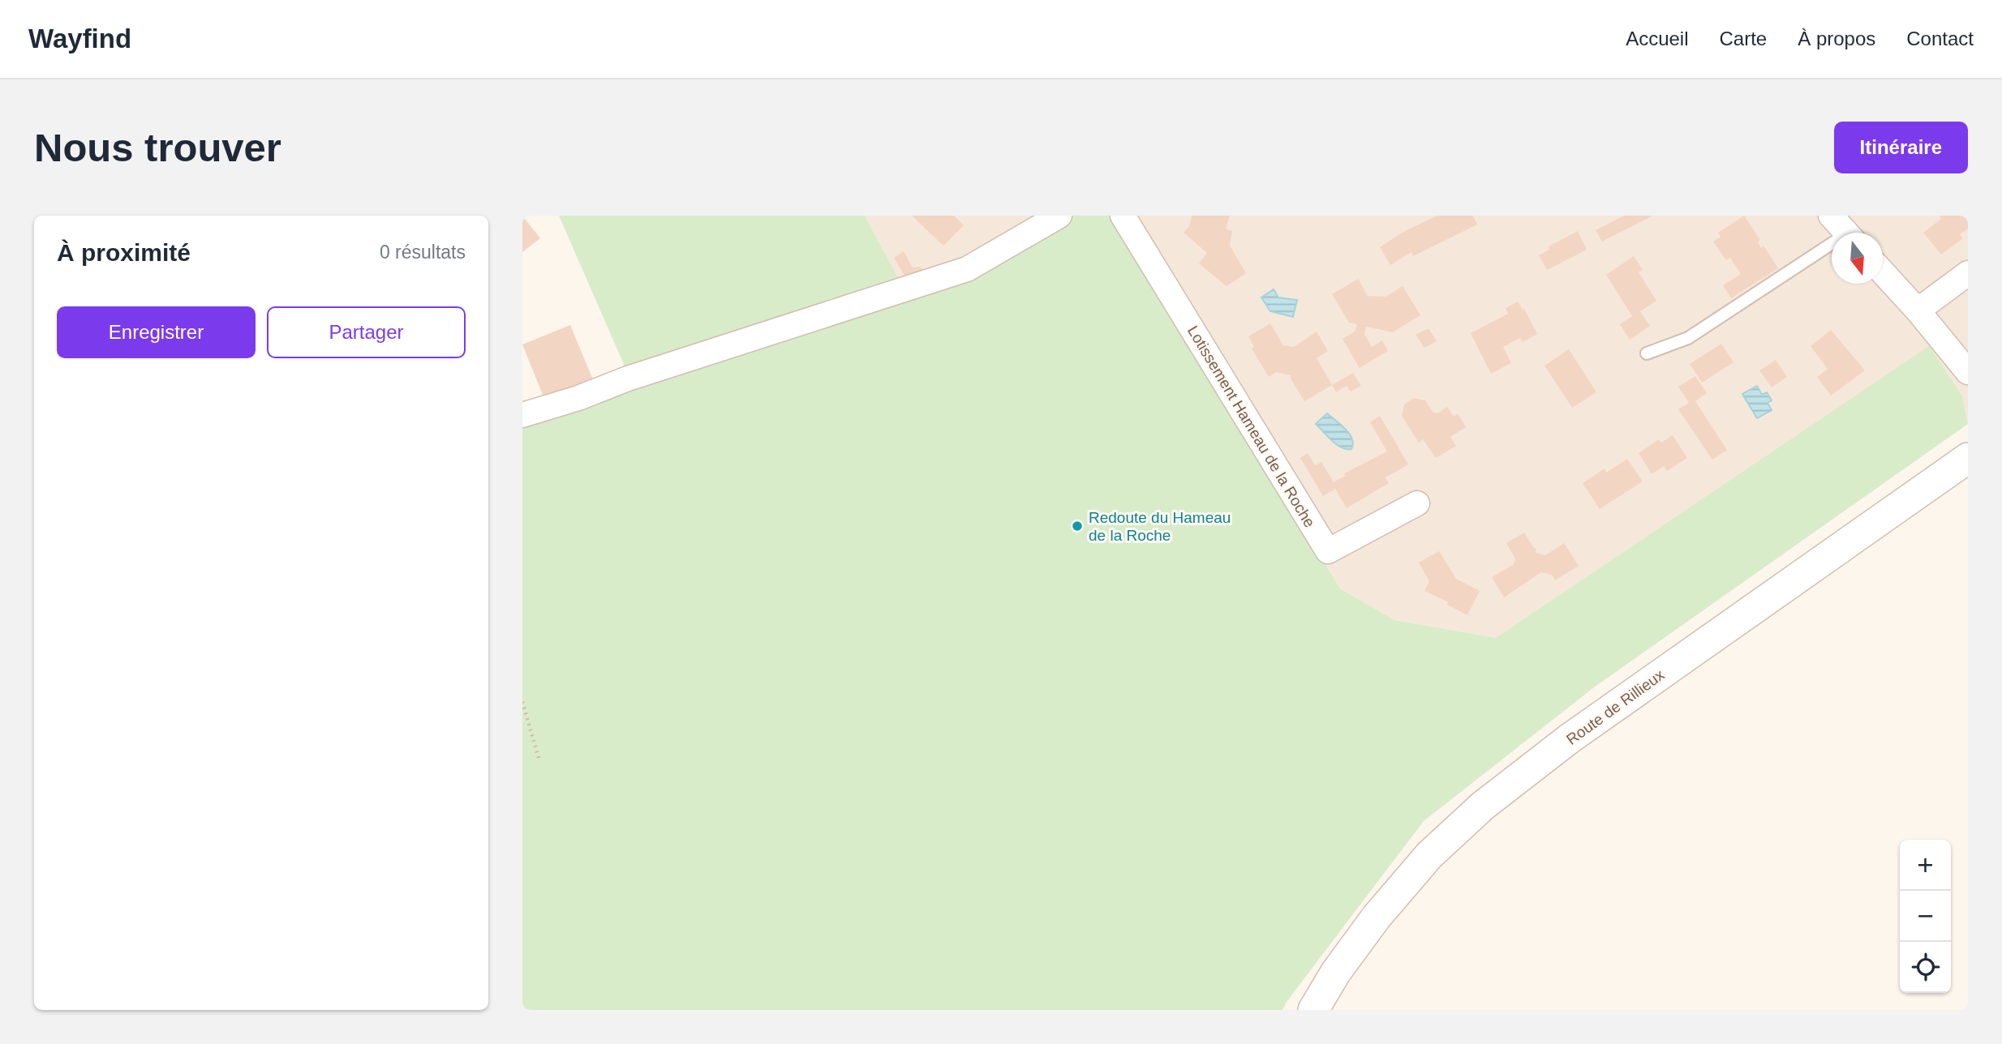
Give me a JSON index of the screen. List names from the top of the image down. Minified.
{"streets":{"street":["Lotissement Hameau de la Roche","Route de Rillieux"]},"places":["Redoute du Hameau de la Roche"],"north":"bottom","page":{"header":"Wayfind","nav":["Accueil","Carte","À propos","Contact"],"buttons":["Itinéraire",["Enregistrer","Partager"]],"title":"Nous trouver","heading":["À proximité","0 résultats"],"map_buttons":["+","−"]}}
